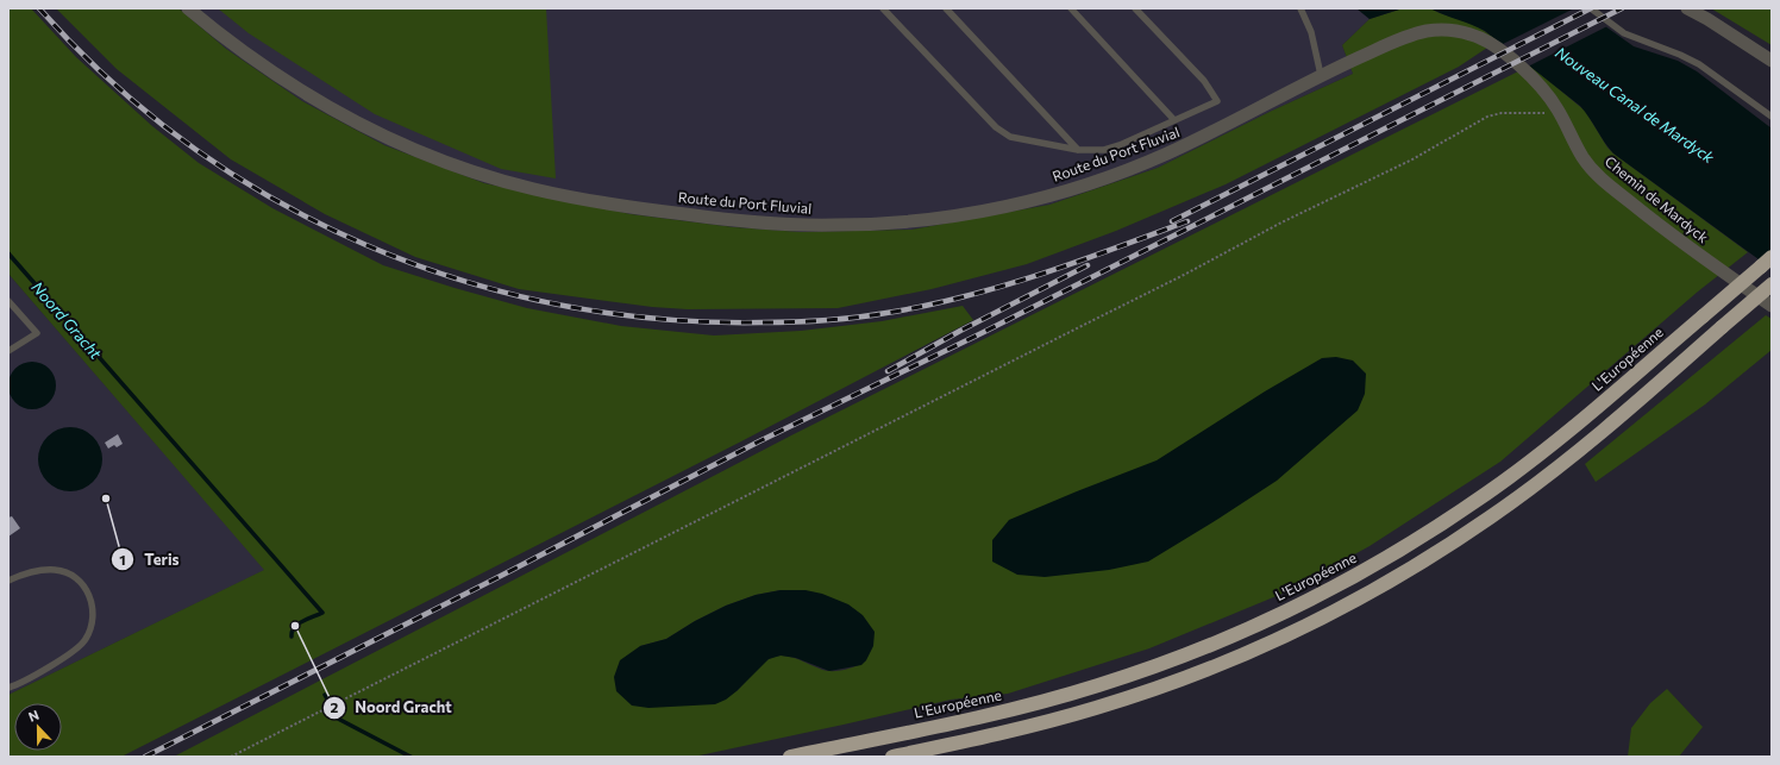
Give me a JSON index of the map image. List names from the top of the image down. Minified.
{"streets":{"highway":["L'Européenne"],"street":["Route du Port Fluvial","Chemin de Mardyck"]},"crossings":[["Route du Port Fluvial","Chemin de Mardyck"]],"water":["Nouveau Canal de Mardyck","Noord Gracht"],"places":["Teris","Noord Gracht"],"north":"top"}
